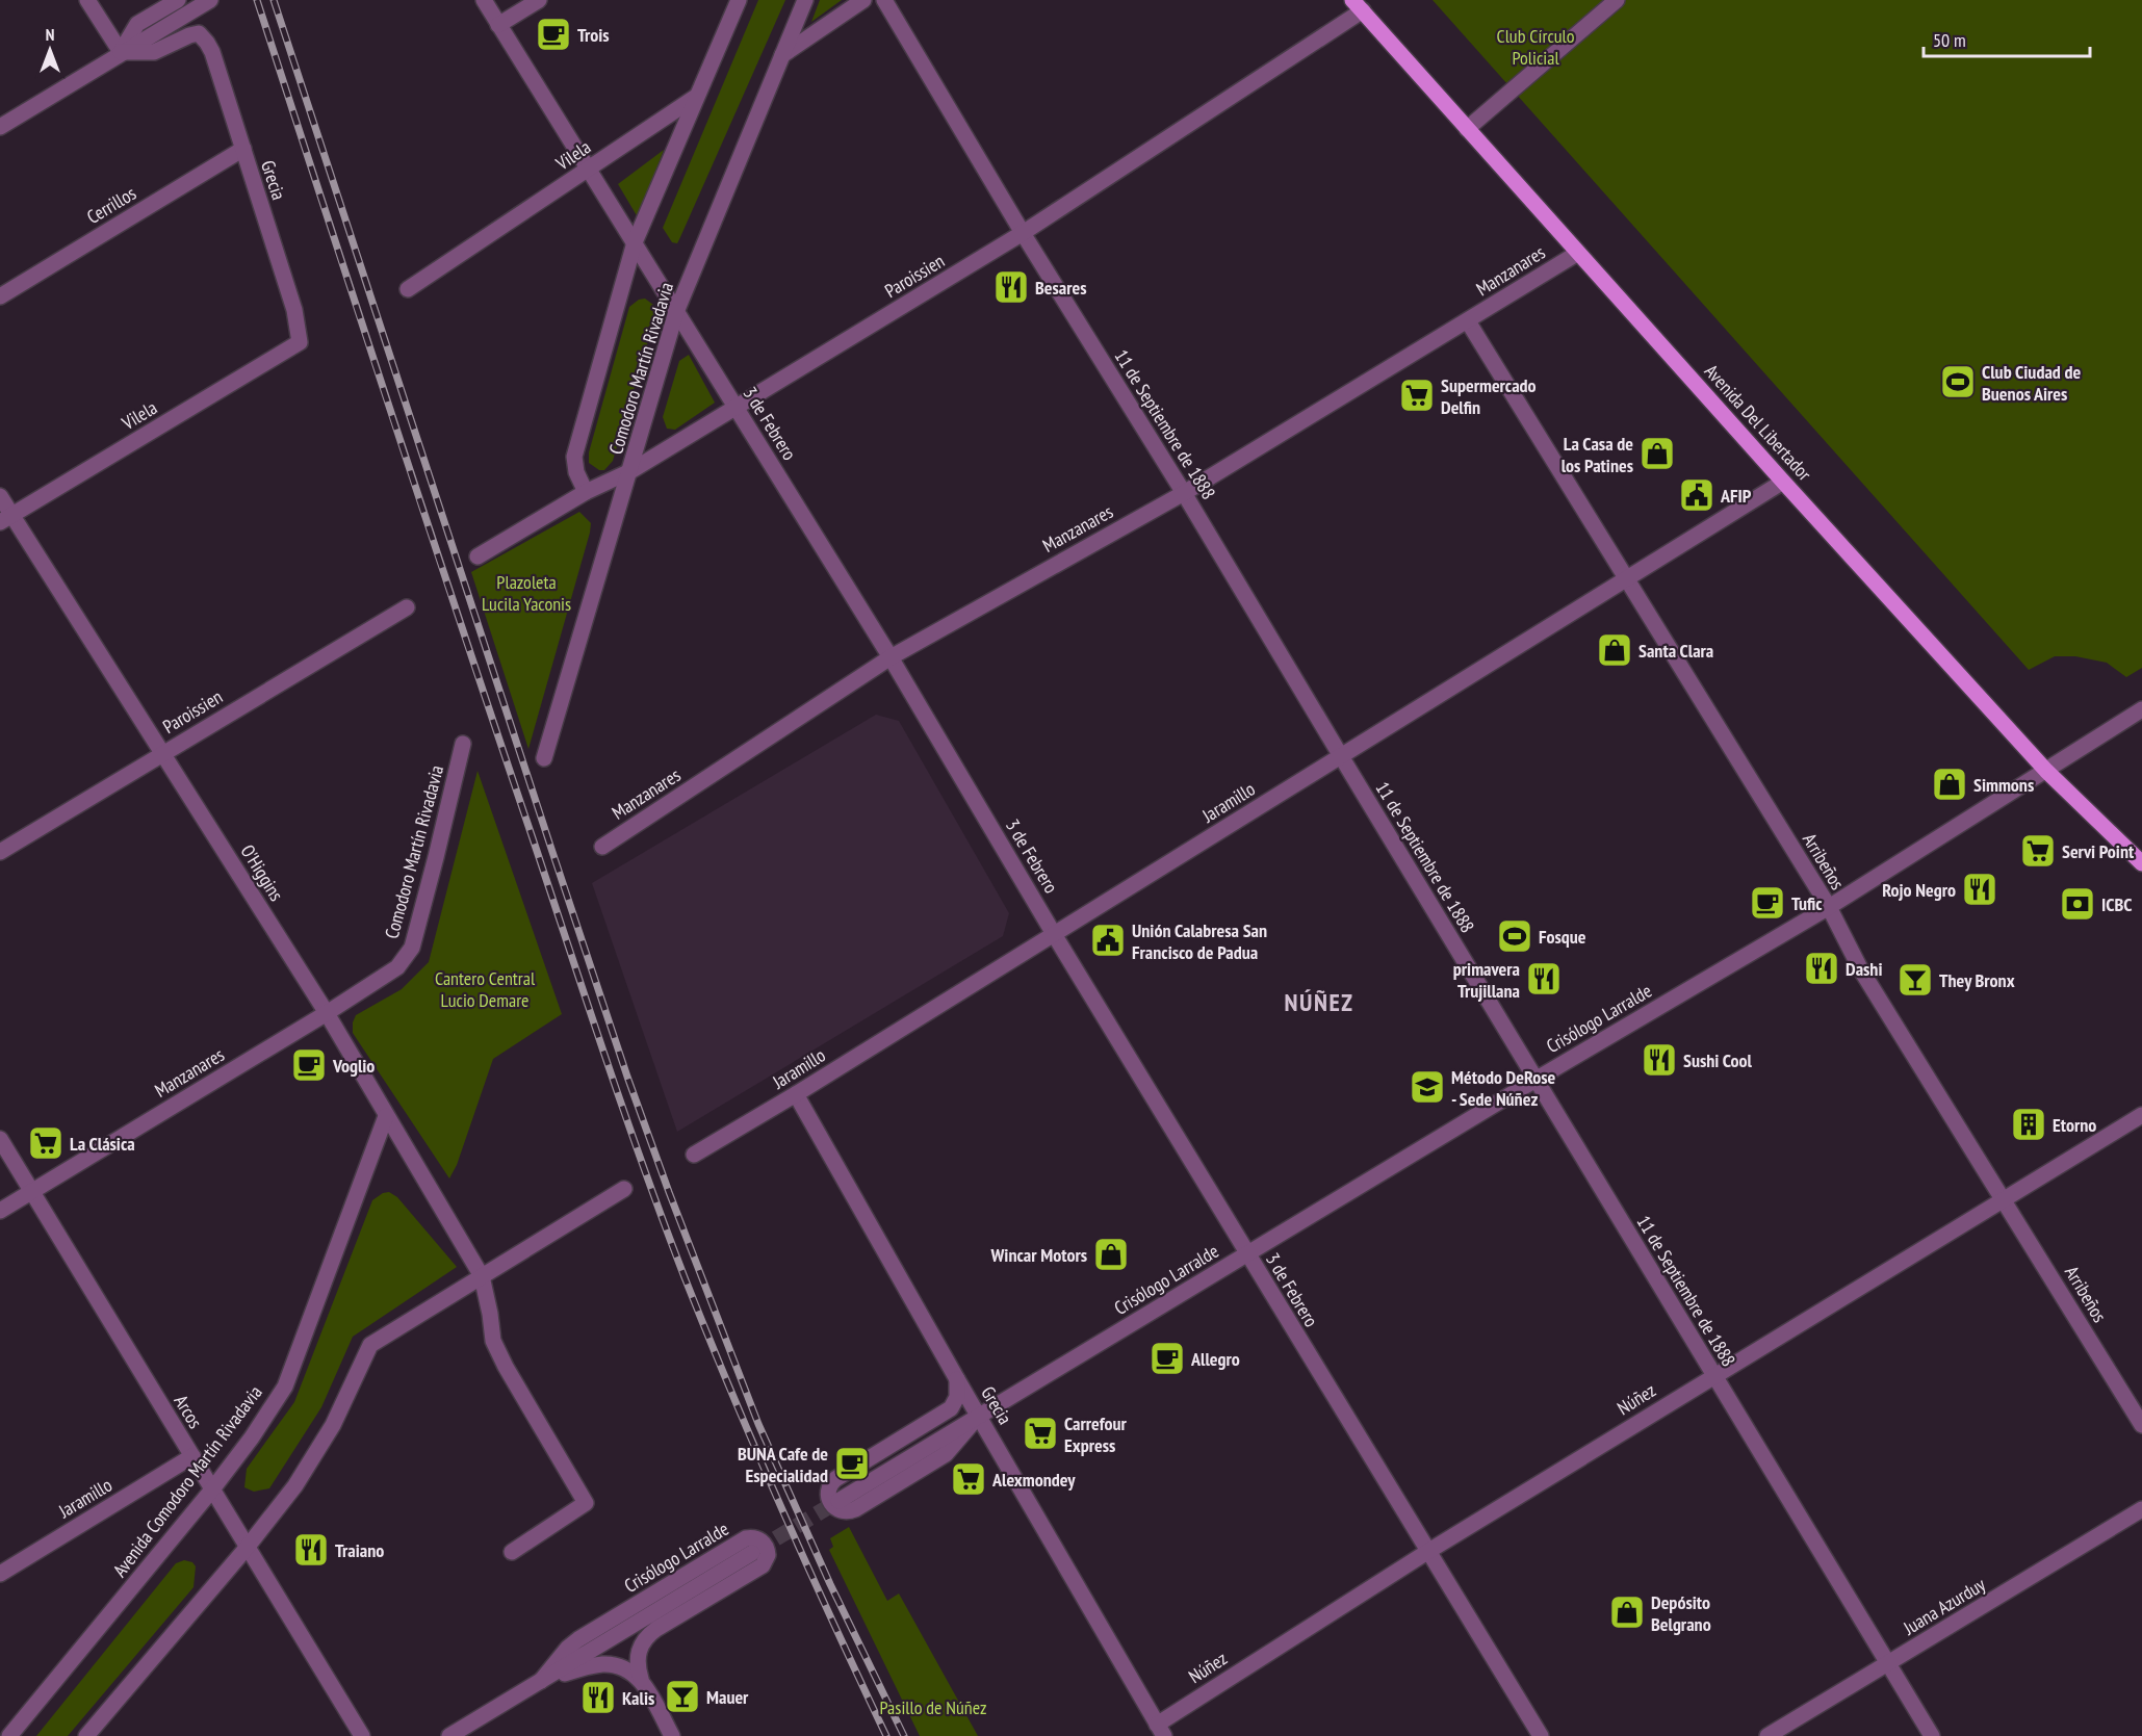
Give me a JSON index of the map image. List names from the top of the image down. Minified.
{"streets":{"main road":["Avenida Del Libertador"],"street":["Vilela","Grecia","Cerrillos","Manzanares","Paroissien","Comodoro Martín Rivadavia","3 de Febrero","11 de Septiembre de 1888","Jaramillo","Arribeños","O'Higgins","Crisólogo Larralde","Núñez","Arcos","Avenida Comodoro Martín Rivadavia","Juana Azurduy"]},"crossings":[["Vilela","Grecia"],["Vilela","Comodoro Martín Rivadavia"],["Vilela","3 de Febrero"],["Vilela","O'Higgins"],["Grecia","Cerrillos"],["Grecia","Jaramillo"],["Grecia","Crisólogo Larralde"],["Grecia","Núñez"],["Manzanares","Comodoro Martín Rivadavia"],["Manzanares","Avenida Del Libertador"],["Manzanares","3 de Febrero"],["Manzanares","11 de Septiembre de 1888"],["Manzanares","Arribeños"],["Manzanares","O'Higgins"],["Manzanares","Arcos"],["Paroissien","Comodoro Martín Rivadavia"],["Paroissien","Avenida Del Libertador"],["Paroissien","3 de Febrero"],["Paroissien","11 de Septiembre de 1888"],["Paroissien","O'Higgins"],["Comodoro Martín Rivadavia","3 de Febrero"],["Avenida Del Libertador","Jaramillo"],["Avenida Del Libertador","Crisólogo Larralde"],["3 de Febrero","Jaramillo"],["3 de Febrero","Crisólogo Larralde"],["3 de Febrero","Núñez"],["11 de Septiembre de 1888","Jaramillo"],["11 de Septiembre de 1888","Crisólogo Larralde"],["11 de Septiembre de 1888","Núñez"],["11 de Septiembre de 1888","Juana Azurduy"],["Jaramillo","Arribeños"],["Jaramillo","Arcos"],["Arribeños","Crisólogo Larralde"],["Arribeños","Núñez"],["O'Higgins","Avenida Comodoro Martín Rivadavia"],["Arcos","Avenida Comodoro Martín Rivadavia"]],"districts":["NÚÑEZ"],"parks":["Club Círculo Policial","Plazoleta Lucila Yaconis","Cantero Central Lucio Demare","Pasillo de Núñez"],"places":{"cafe":["Trois","Tufic","Voglio","Allegro","BUNA Cafe de Especialidad"],"restaurant":["Besares","Rojo Negro","Dashi","primavera Trujillana","Sushi Cool","Traiano","Kalis"],"sports":["Club Ciudad de Buenos Aires","Fosque"],"supermarket":["Supermercado Delfin","Servi Point","La Clásica","Carrefour Express","Alexmondey"],"shop":["La Casa de los Patines","Santa Clara","Simmons","Wincar Motors","Depósito Belgrano"],"public building":["AFIP","Unión Calabresa San Francisco de Padua"],"bank":["ICBC"],"bar":["They Bronx","Mauer"],"school or university":["Método DeRose - Sede Núñez"],"building":["Etorno"]},"scale_bar":"50 m","north":"top"}
